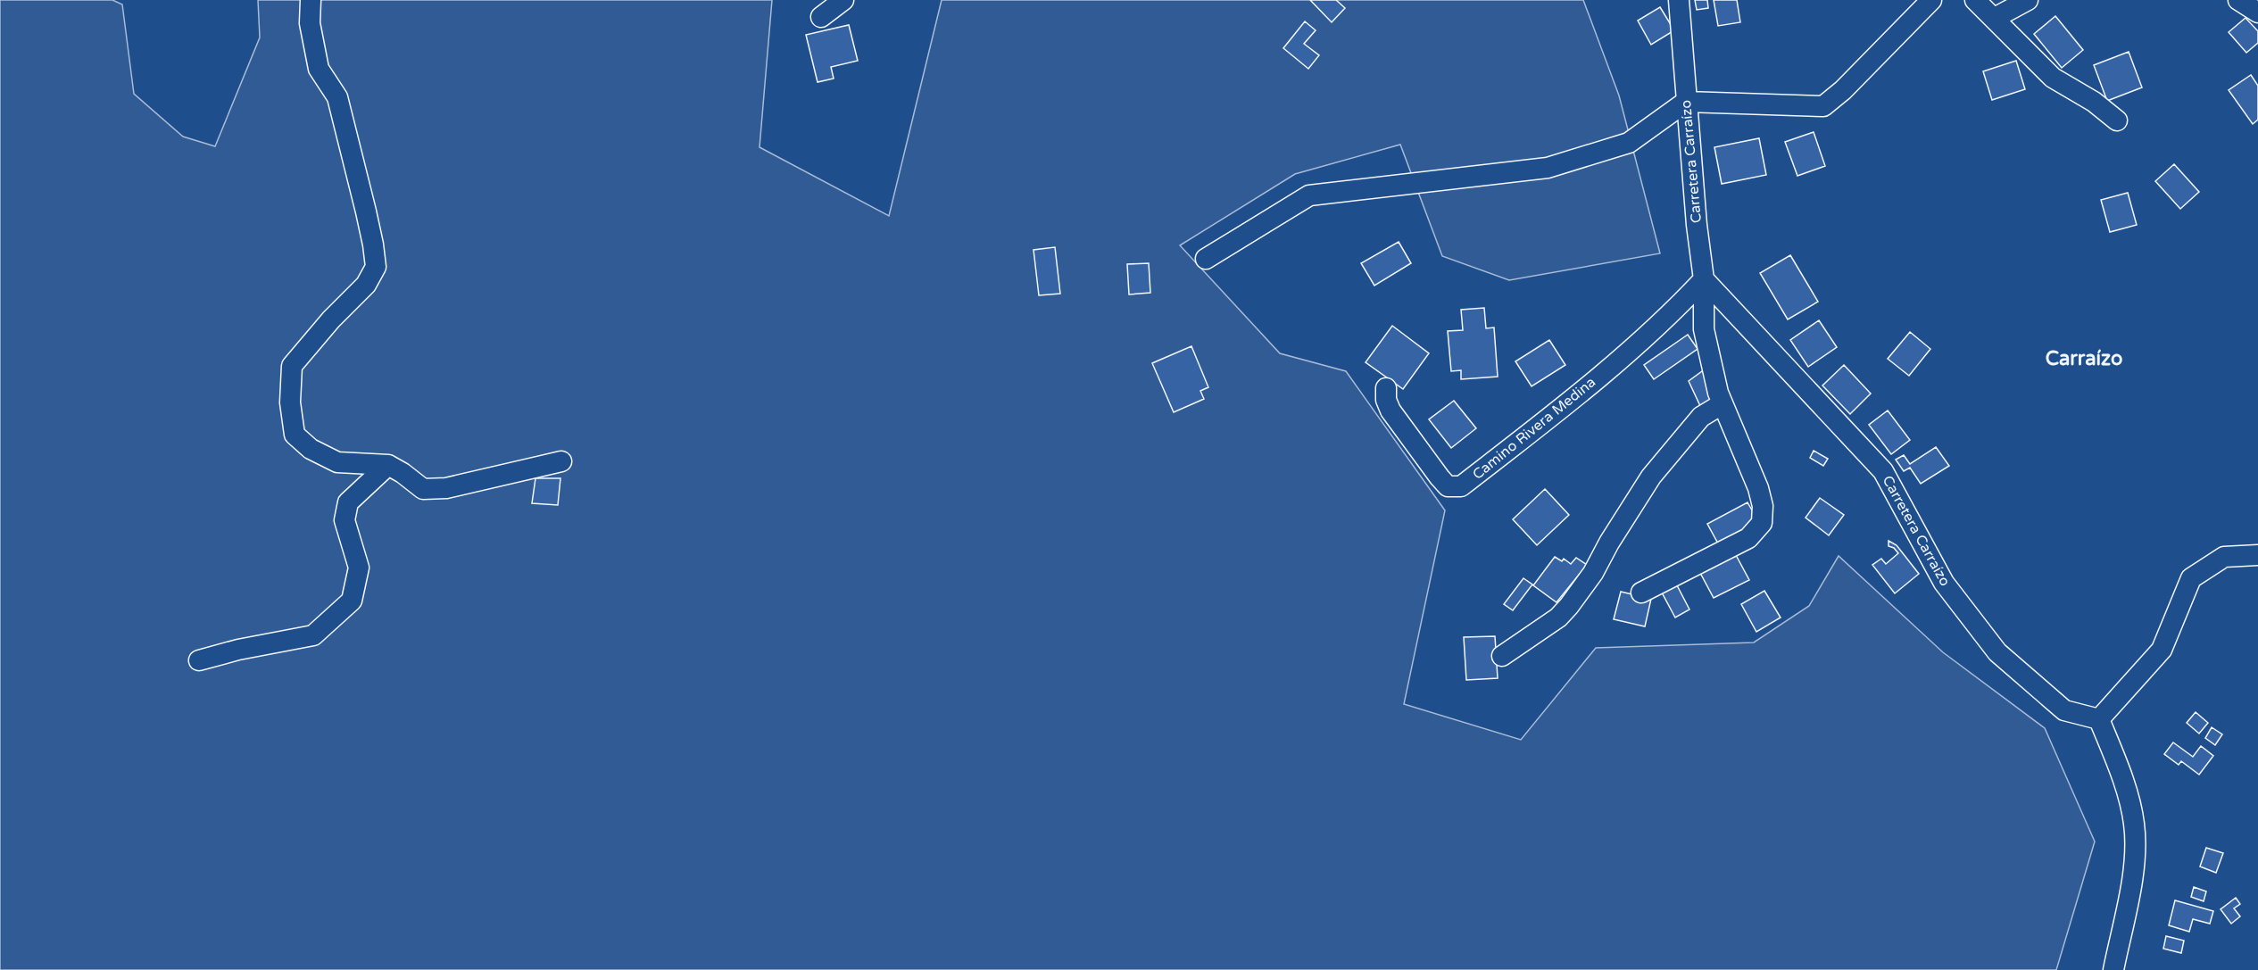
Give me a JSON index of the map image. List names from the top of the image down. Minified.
{"streets":{"street":["Carretera Carraízo","Camino Rivera Medina"]},"crossings":[["Carretera Carraízo","Camino Rivera Medina"]],"districts":["Carraízo"]}
